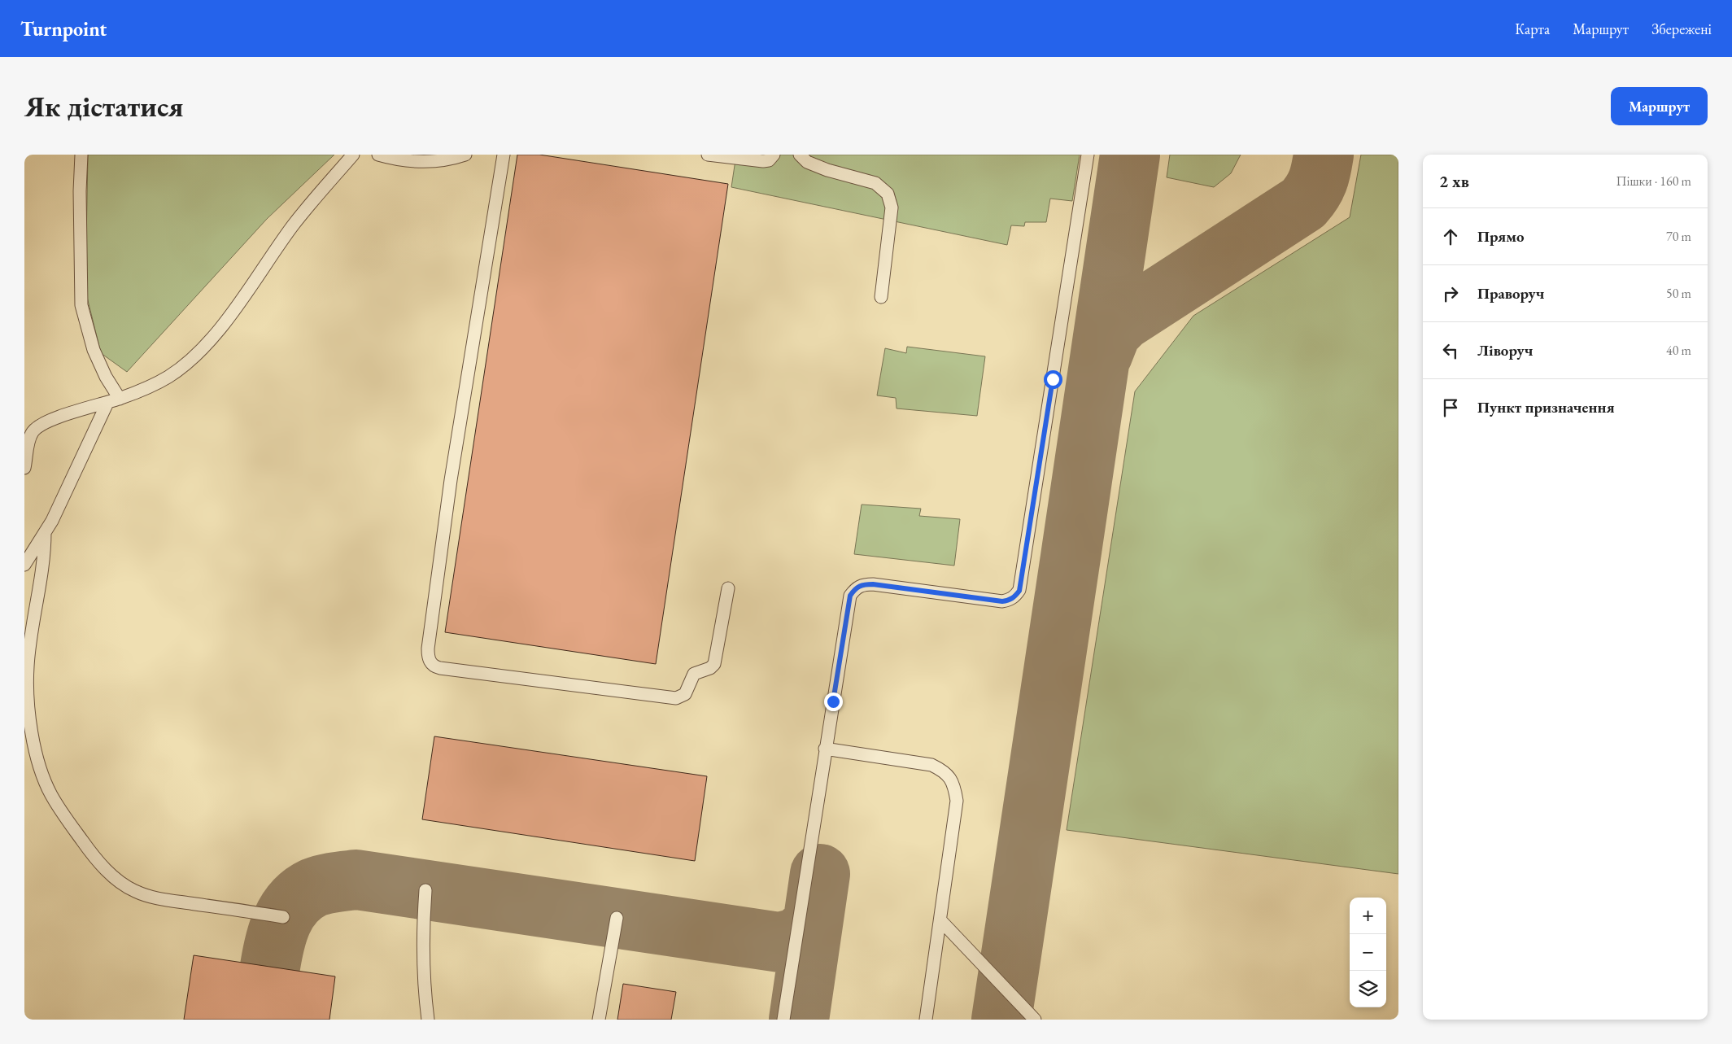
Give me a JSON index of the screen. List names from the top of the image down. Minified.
{"page":{"header":"Turnpoint","nav":["Карта","Маршрут","Збережені"],"buttons":"Маршрут","title":"Як дістатися","heading":["2 хв","Пішки · 160 m"],"list":[["Прямо","70 m"],["Праворуч","50 m"],["Ліворуч","40 m"],"Пункт призначення"],"map_buttons":["+","−"]}}
